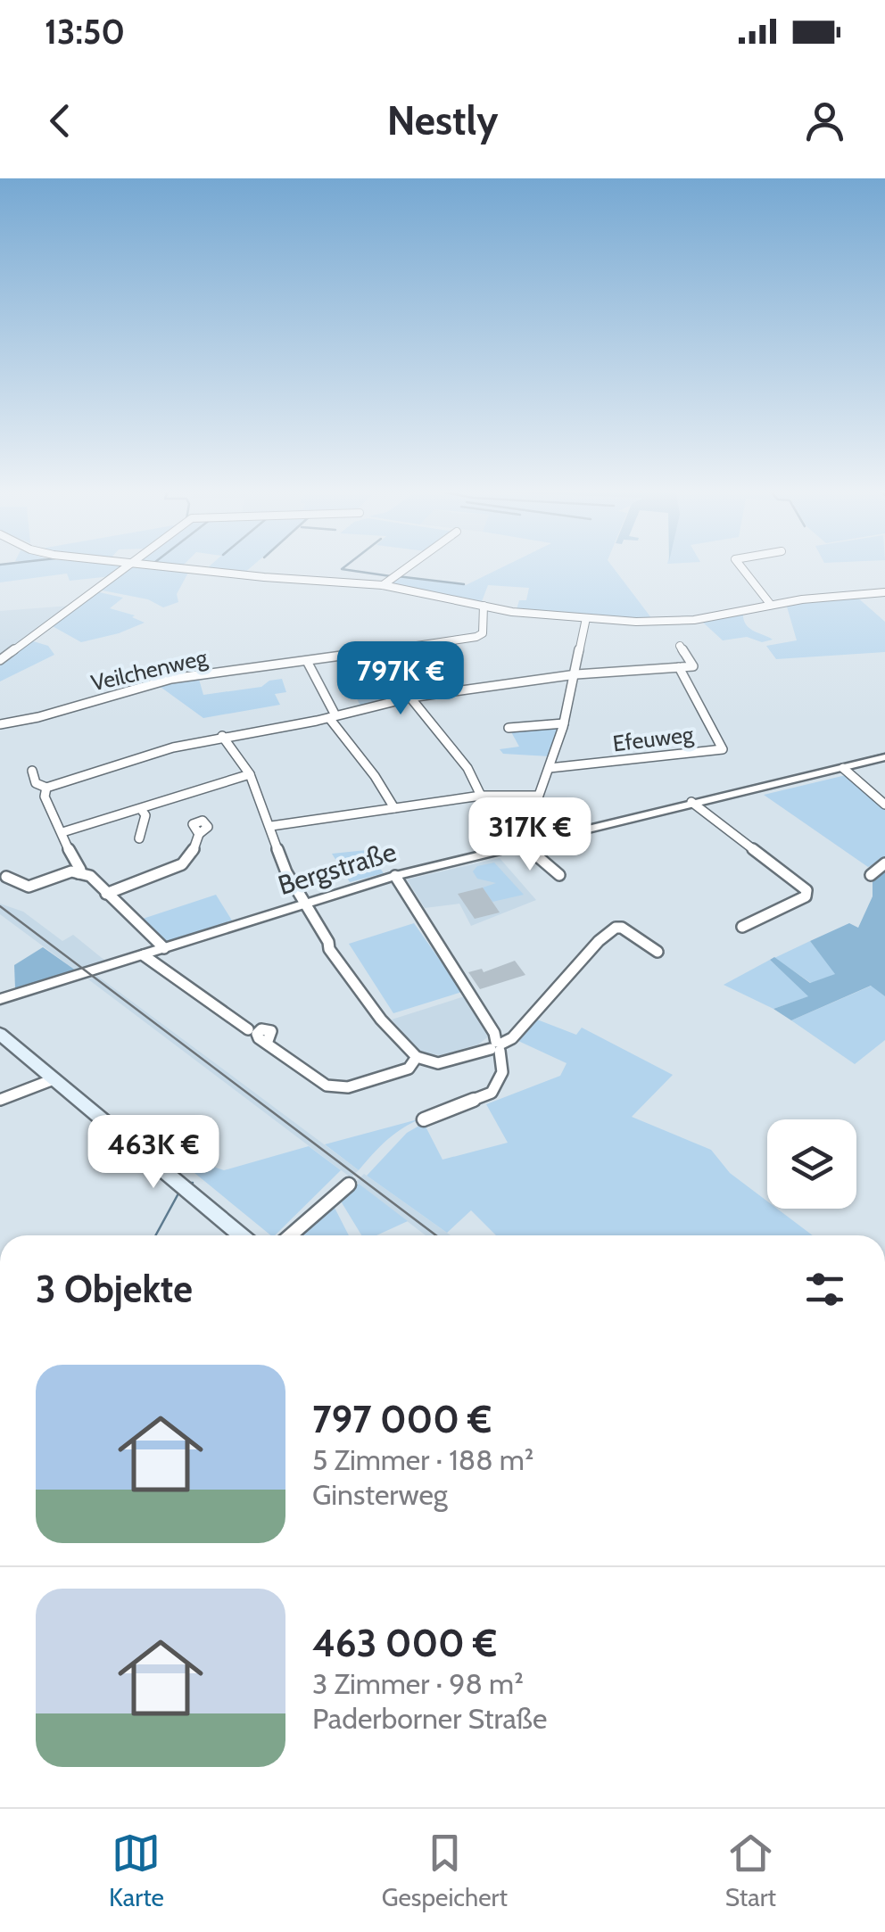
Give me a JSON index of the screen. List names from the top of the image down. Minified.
{"streets":{"street":["Veilchenweg","Efeuweg","Bergstraße"]},"page":{"status":"13:50","header":"Nestly","price":["797K €","317K €","463K €"],"heading":"3 Objekte","list":[{"name":"797 000 €","note":"5 Zimmer · 188 m² · Ginsterweg"},{"name":"463 000 €","note":"3 Zimmer · 98 m² · Paderborner Straße"}],"tabs":["Karte","Gespeichert","Start"]}}
